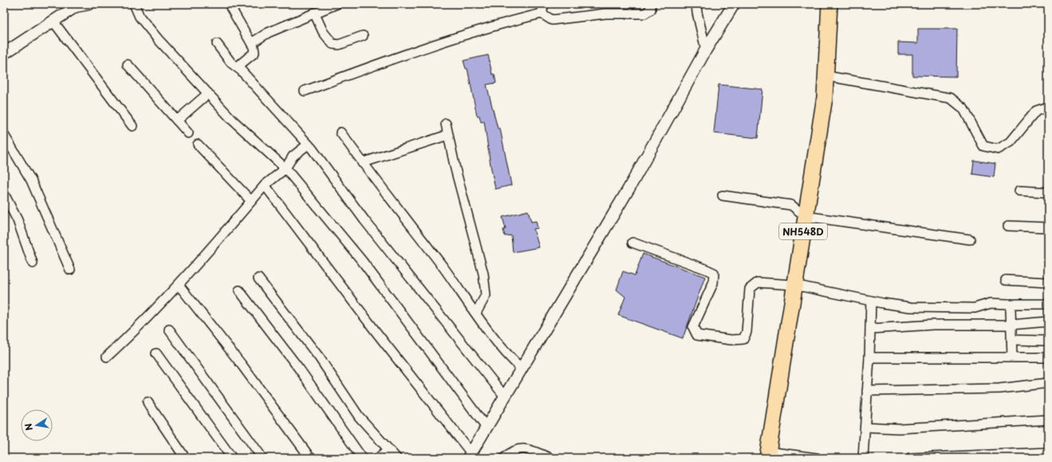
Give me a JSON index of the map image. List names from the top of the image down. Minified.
{"streets":{"highway":["NH548D"]},"north":"left"}
